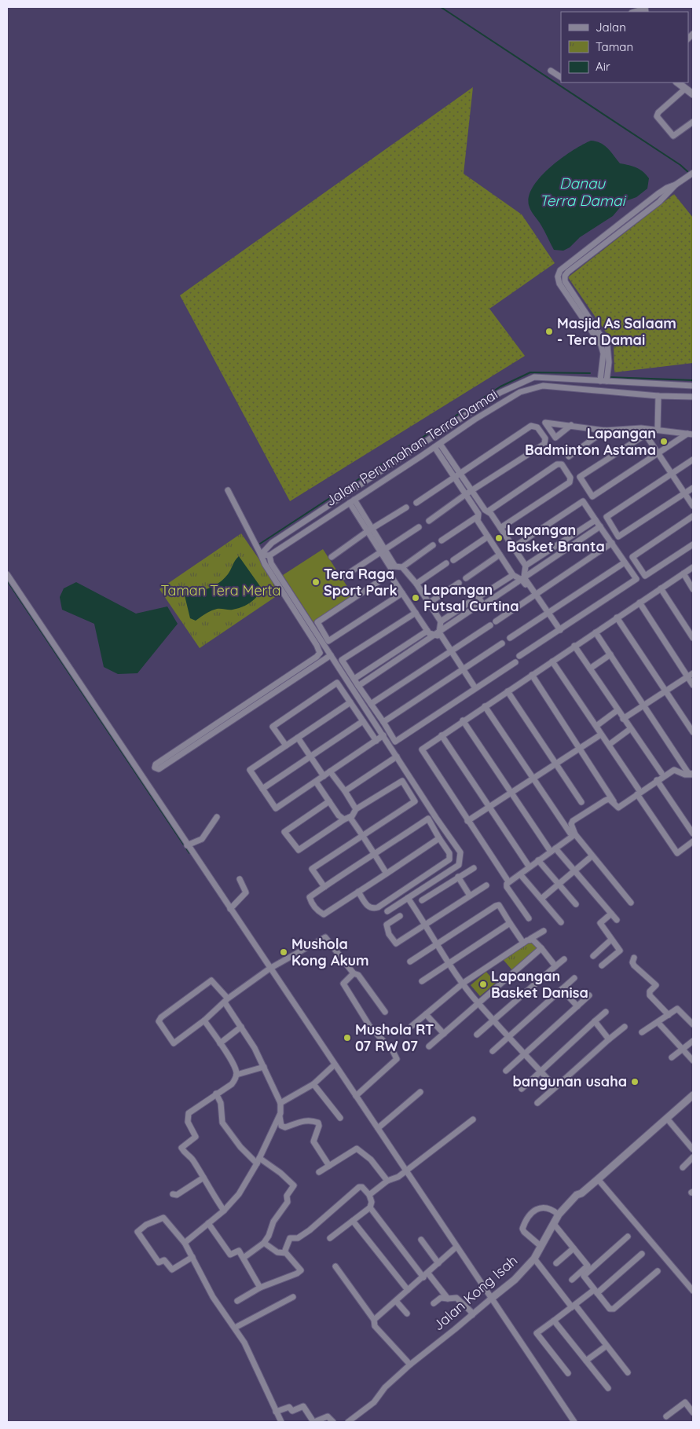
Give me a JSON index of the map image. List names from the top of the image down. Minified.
{"streets":{"street":["Jalan Perumahan Terra Damai","Jalan Kong Isah"]},"water":["Danau Terra Damai"],"parks":["Taman Tera Merta"],"places":["Masjid As Salaam - Tera Damai","Lapangan Badminton Astama","Lapangan Basket Branta","Tera Raga Sport Park","Lapangan Futsal Curtina","Mushola Kong Akum","Lapangan Basket Danisa","Mushola RT 07 RW 07","bangunan usaha"],"legend":["Jalan","Taman","Air"]}
